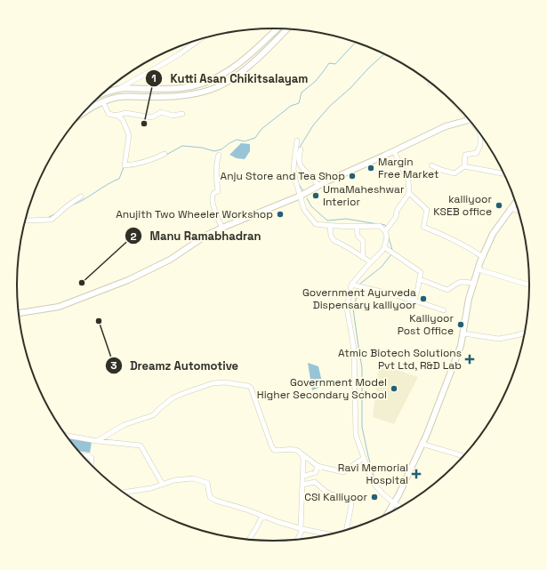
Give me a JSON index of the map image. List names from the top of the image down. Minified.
{"places":{"other":["Kutti Asan Chikitsalayam","Margin Free Market","Anju Store and Tea Shop","UmaMaheshwar Interior","kalliyoor KSEB office","Anujith Two Wheeler Workshop","Manu Ramabhadran","Government Ayurveda Dispensary kalliyoor","Dreamz Automotive","Kalliyoor Post Office","Government Model Higher Secondary School","CSI Kalliyoor"],"health":["Atmic Biotech Solutions Pvt Ltd, R&D Lab","Ravi Memorial Hospital"]}}
